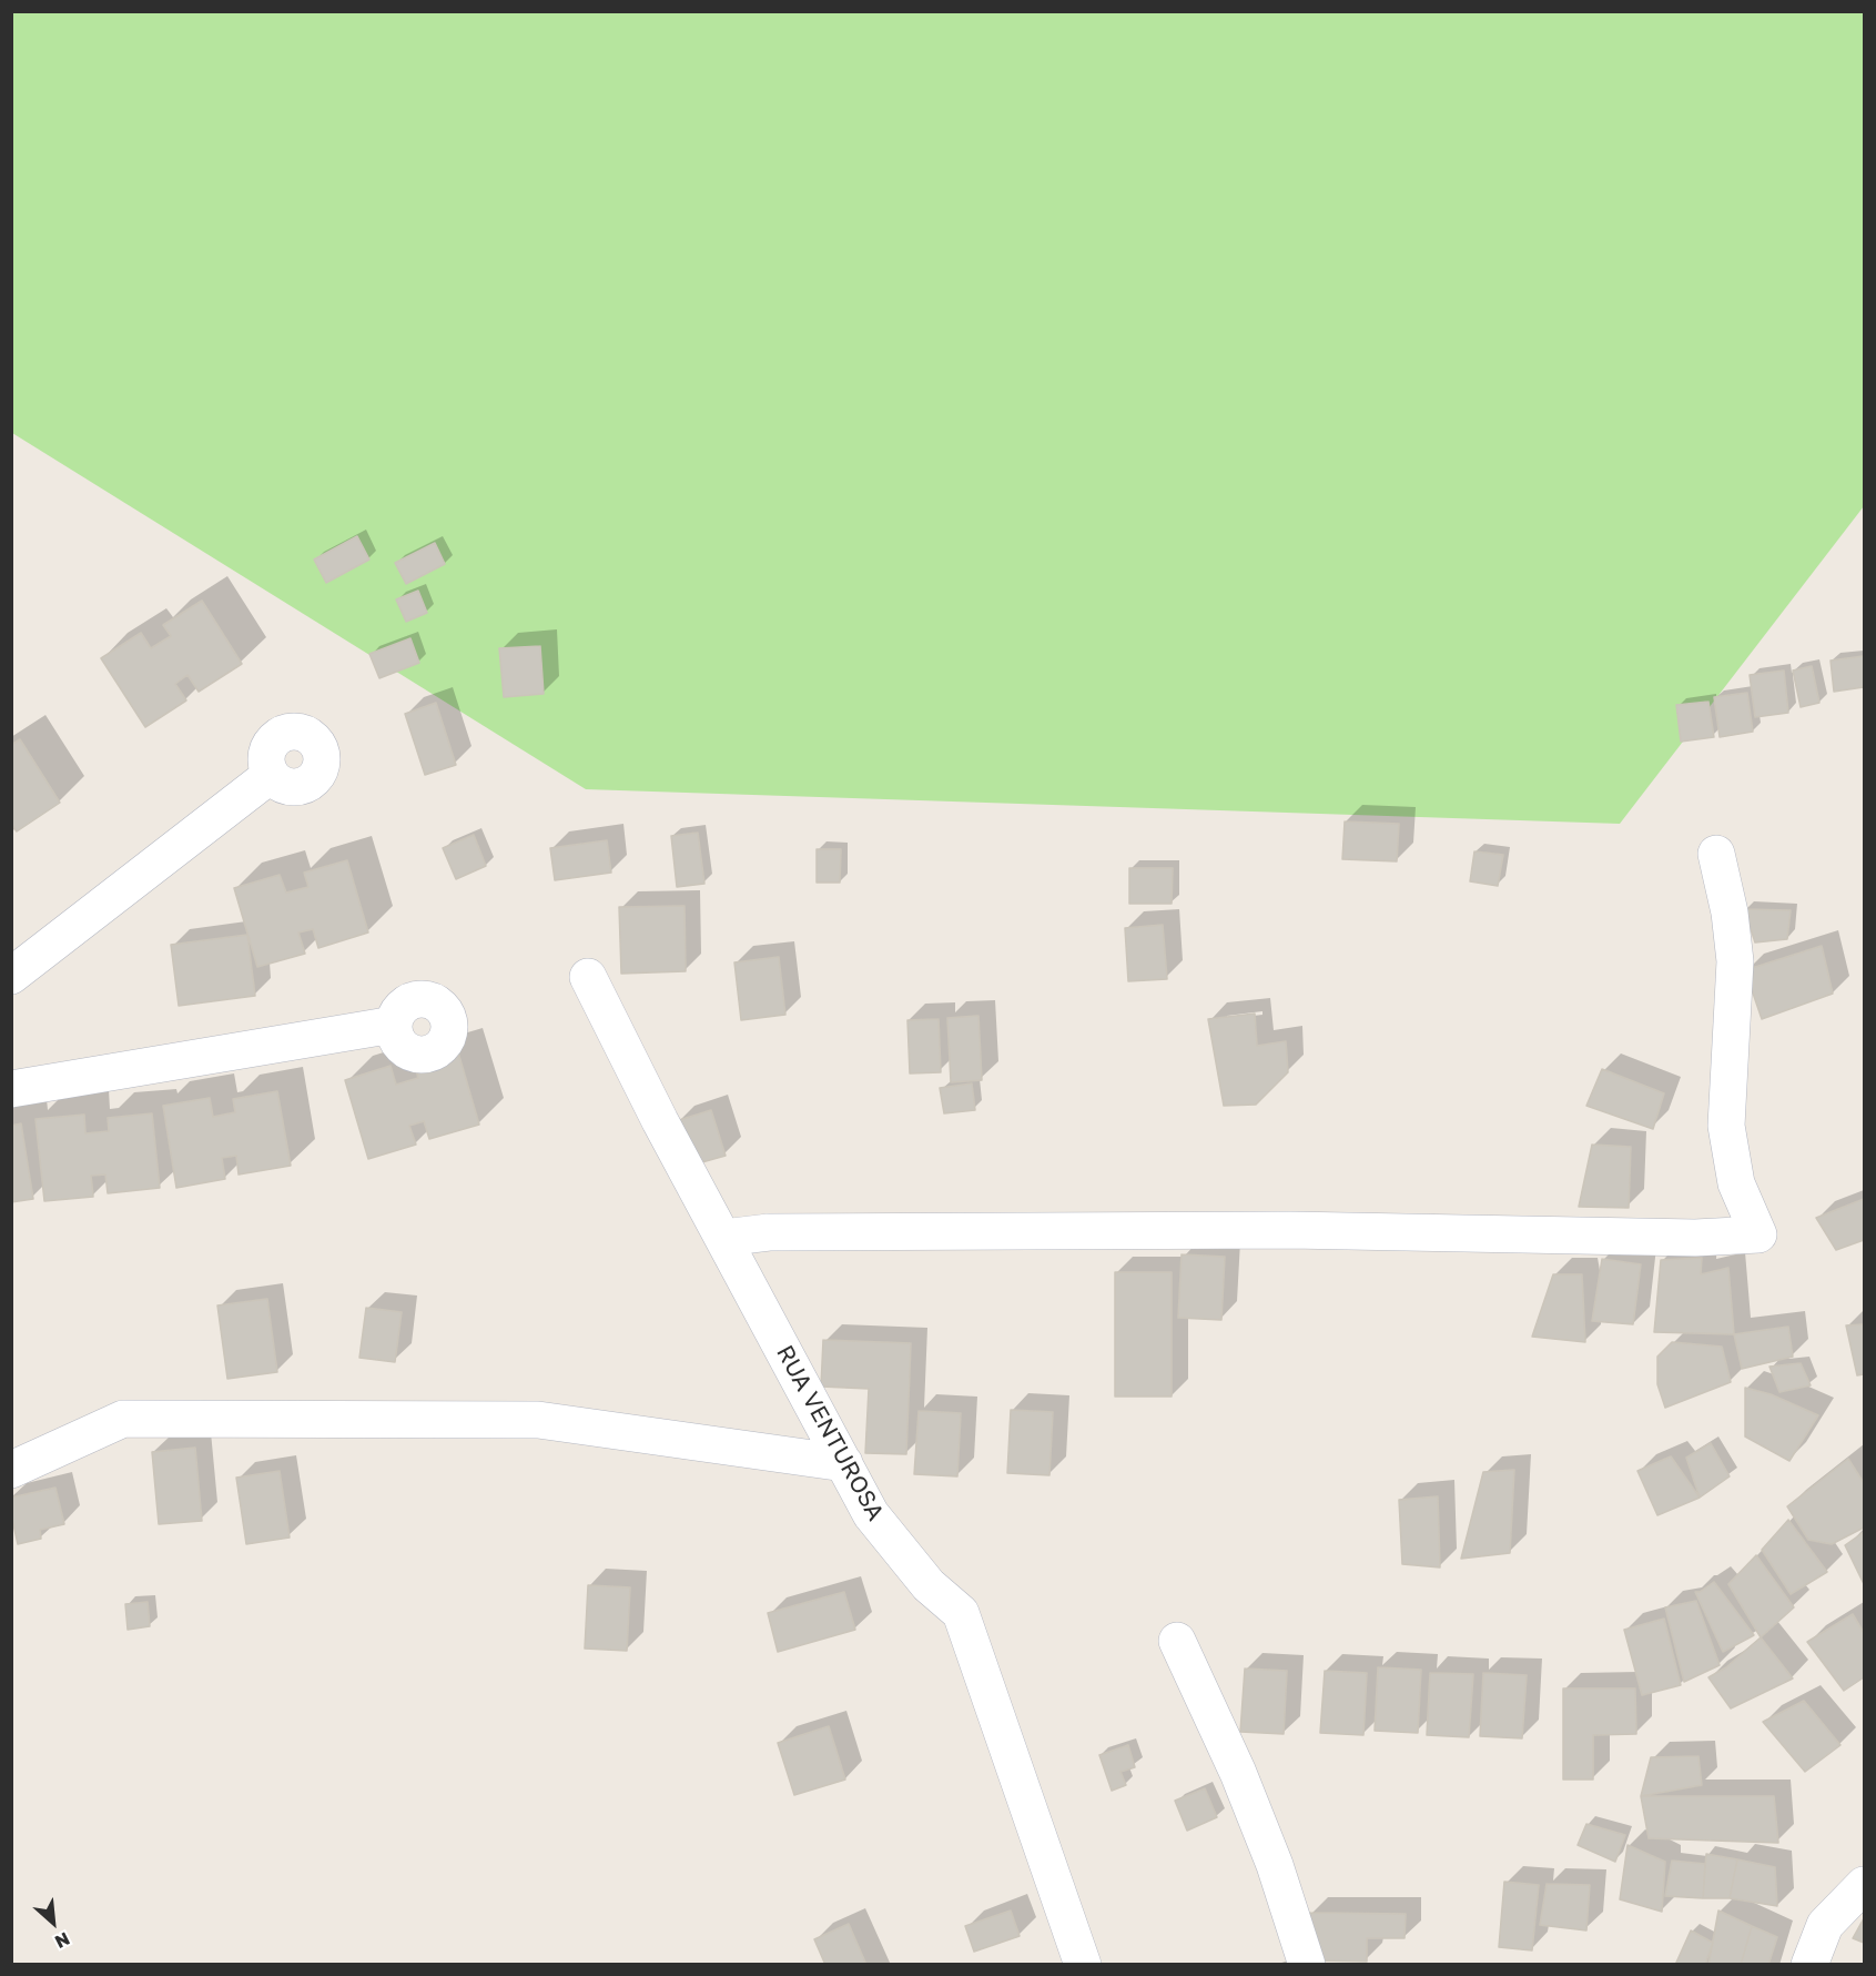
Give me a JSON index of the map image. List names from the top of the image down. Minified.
{"streets":{"street":["RUA VENTUROSA"]},"north":"bottom right"}
